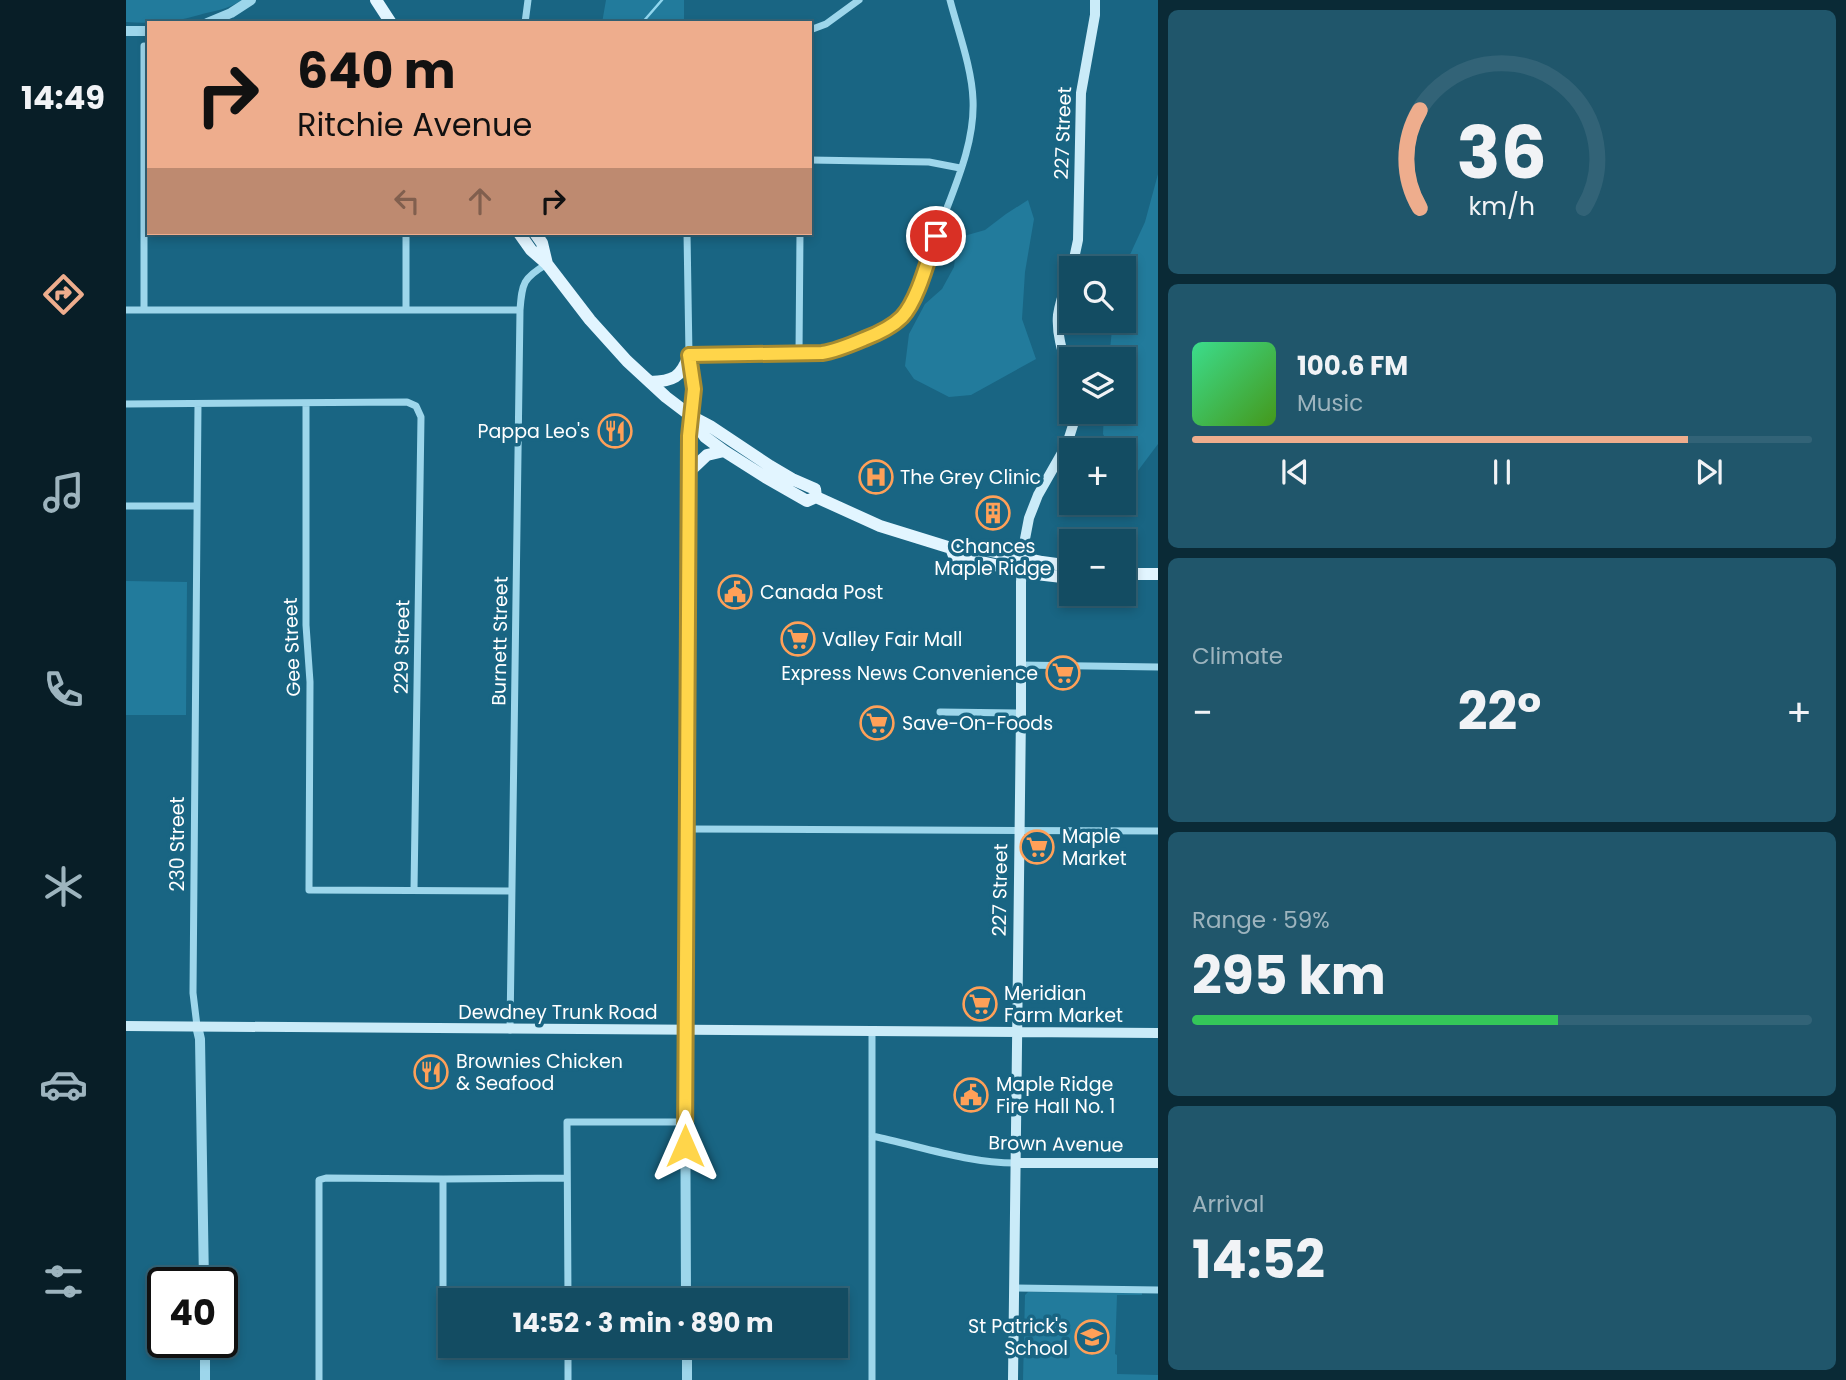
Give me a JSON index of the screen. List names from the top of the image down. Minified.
{"streets":{"main road":["227 Street","Dewdney Trunk Road","Brown Avenue"],"street":["Burnett Street","Gee Street","229 Street","230 Street"]},"crossings":[["227 Street","Dewdney Trunk Road"],["227 Street","Brown Avenue"],["Burnett Street","Dewdney Trunk Road"],["Gee Street","229 Street"],["230 Street","Dewdney Trunk Road"]],"places":{"restaurant":["Pappa Leo's","Brownies Chicken & Seafood"],"hospital":["The Grey Clinic"],"building":["Chances Maple Ridge"],"public building":["Canada Post","Maple Ridge Fire Hall No. 1"],"supermarket":["Valley Fair Mall","Express News Convenience","Save-On-Foods","Maple Market","Meridian Farm Market"],"school or university":["St Patrick's School"]},"page":{"tabs":"14:49","turn":["640 m","Ritchie Avenue"],"map_buttons":["+","−"],"song":["100.6 FM","Music"],"tile":["Climate",["Range · 59%","295 km"],["Arrival","14:52"]],"heat":["−","22°","+"],"limit":"40","trip":"14:52 · 3 min · 890 m","gauge":["36","km/h"]}}
